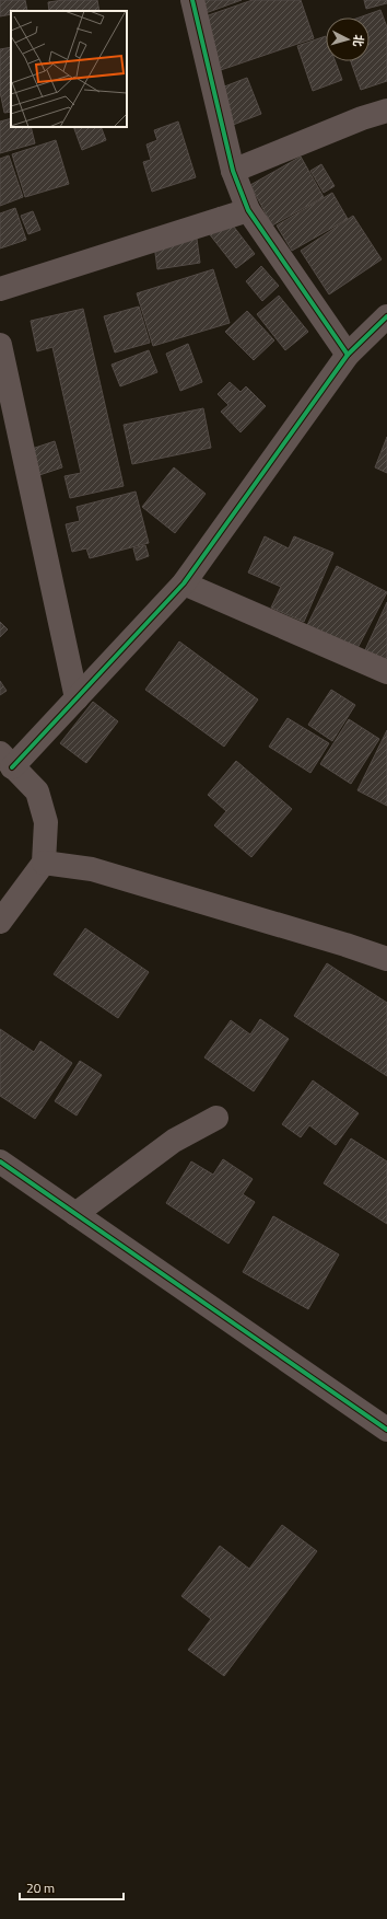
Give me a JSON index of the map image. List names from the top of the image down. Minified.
{"scale_bar":"20 m","north":"right"}
